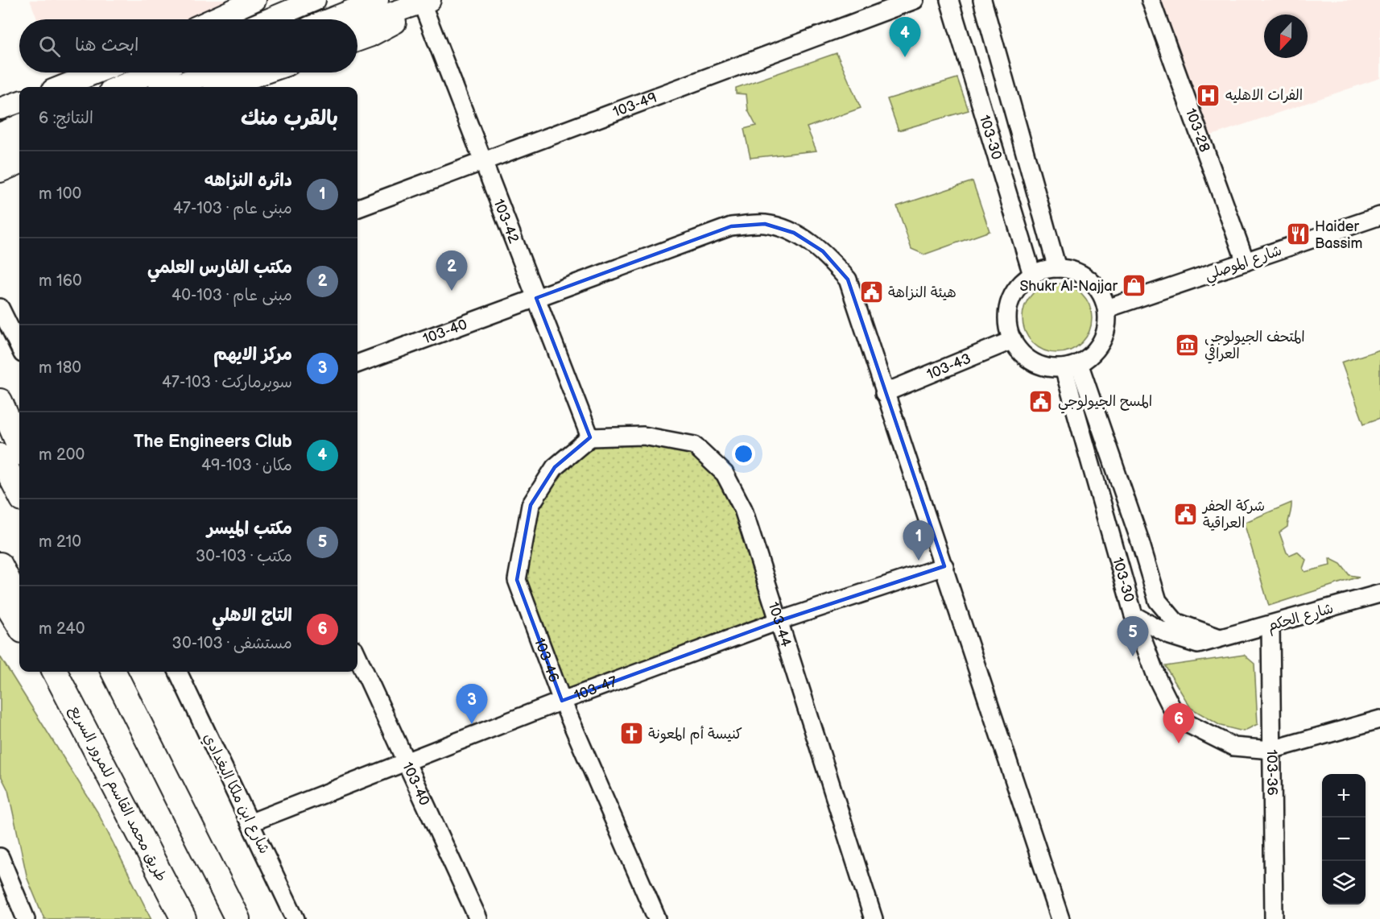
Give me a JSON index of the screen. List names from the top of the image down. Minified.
{"streets":{"highway":["طريق محمد القاسم للمرور السريع"],"street":["103-49","103-28","103-30","103-42","شارع الموصلي","103-40","103-43","شارع الحكم","103-44","103-46","103-47","103-36","شارع ابن ملكا البغدادي"]},"crossings":[["103-49","103-42"],["103-28","شارع الموصلي"],["103-30","شارع الموصلي"],["103-30","103-43"],["103-30","شارع الحكم"],["103-30","103-36"],["103-42","103-40"],["103-42","103-44"],["103-42","103-46"],["شارع الموصلي","103-43"],["103-40","103-43"],["103-40","103-47"],["شارع الحكم","103-36"],["103-44","103-46"],["103-44","103-47"],["103-46","103-47"],["103-47","شارع ابن ملكا البغدادي"]],"places":{"hospital":["الفرات الاهليه"],"restaurant":["Haider Bassim"],"shop":["Shukr Al-Najjar"],"public building":["هيئة النزاهة","المسح الجيولوجي","شركة الحفر العراقية"],"museum":["المتحف الجيولوجي العراقي"],"church":["كنيسة أم المعونة"]},"north":"bottom","page":{"pins":["4","2","1","5","3","6"],"search":"ابحث هنا","heading":["بالقرب منك","النتائج: 6"],"list":[{"mark":"1","name":"دائره النزاهه","note":"مبنى عام · 103-47","value":"100 m"},{"mark":"2","name":"مكتب الفارس العلمي","note":"مبنى عام · 103-40","value":"160 m"},{"mark":"3","name":"مركز الايهم","note":"سوبرماركت · 103-47","value":"180 m"},{"mark":"4","name":"The Engineers Club","note":"مكان · 103-49","value":"200 m"},{"mark":"5","name":"مكتب الميسر","note":"مكتب · 103-30","value":"210 m"},{"mark":"6","name":"التاج الاهلي","note":"مستشفى · 103-30","value":"240 m"}],"map_buttons":["+","−"]}}
